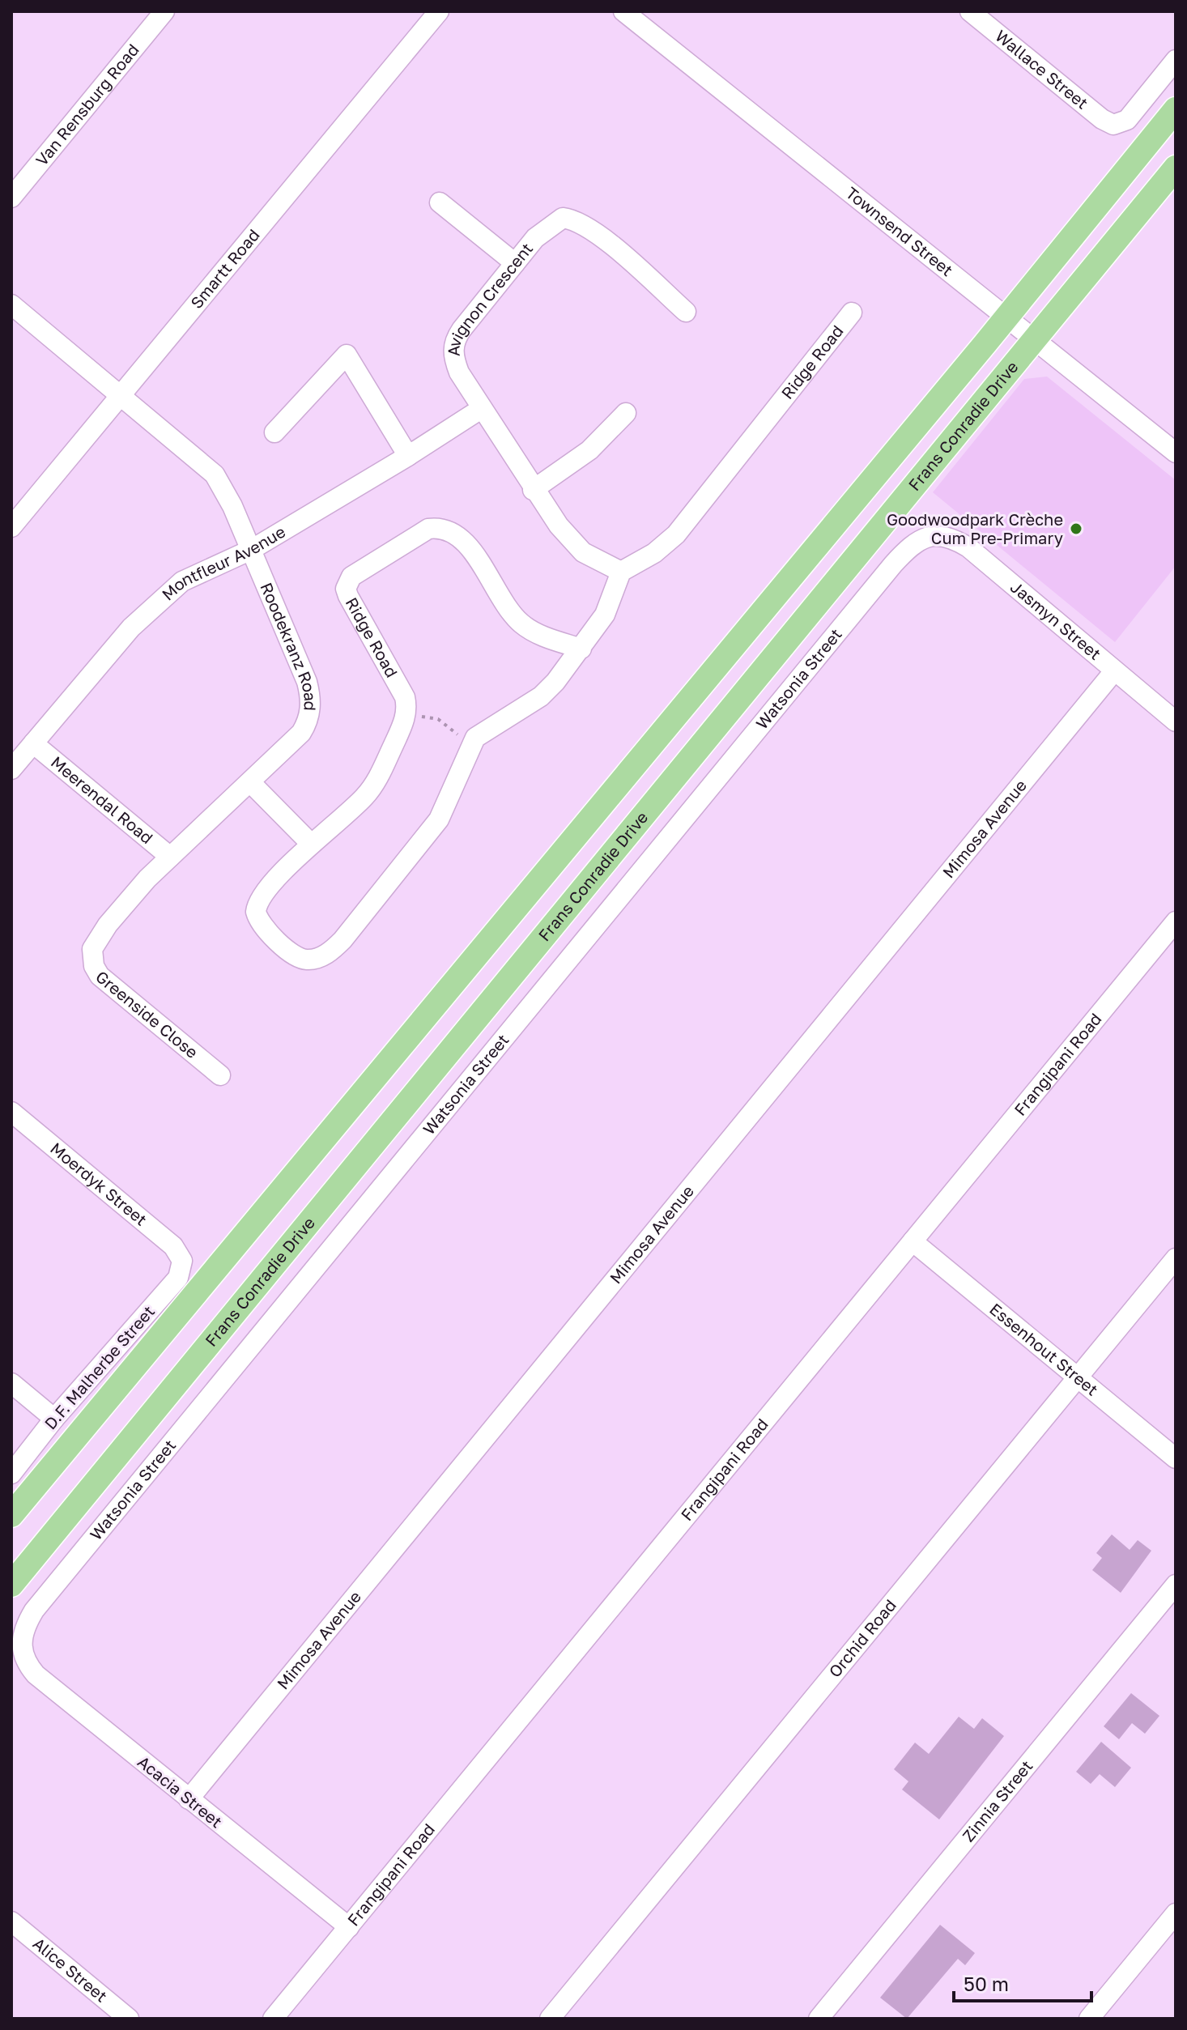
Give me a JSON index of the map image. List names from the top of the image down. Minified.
{"streets":{"main road":["Frans Conradie Drive"],"street":["Wallace Street","Van Rensburg Road","Townsend Street","Smartt Road","Avignon Crescent","Ridge Road","Montfleur Avenue","Jasmyn Street","Roodekranz Road","Watsonia Street","Meerendal Road","Mimosa Avenue","Greenside Close","Frangipani Road","Moerdyk Street","Essenhout Street","D.F. Malherbe Street","Orchid Road","Acacia Street","Zinnia Street","Alice Street"]},"crossings":[["Townsend Street","Frans Conradie Drive"],["Smartt Road","Roodekranz Road"],["Avignon Crescent","Ridge Road"],["Avignon Crescent","Montfleur Avenue"],["Montfleur Avenue","Roodekranz Road"],["Montfleur Avenue","Meerendal Road"],["Jasmyn Street","Watsonia Street"],["Jasmyn Street","Mimosa Avenue"],["Roodekranz Road","Meerendal Road"],["Roodekranz Road","Greenside Close"],["Watsonia Street","Acacia Street"],["Meerendal Road","Greenside Close"],["Mimosa Avenue","Acacia Street"],["Frangipani Road","Essenhout Street"],["Frangipani Road","Acacia Street"],["Moerdyk Street","D.F. Malherbe Street"],["Essenhout Street","Orchid Road"]],"places":["Goodwoodpark Crèche Cum Pre-Primary"],"scale_bar":"50 m"}
